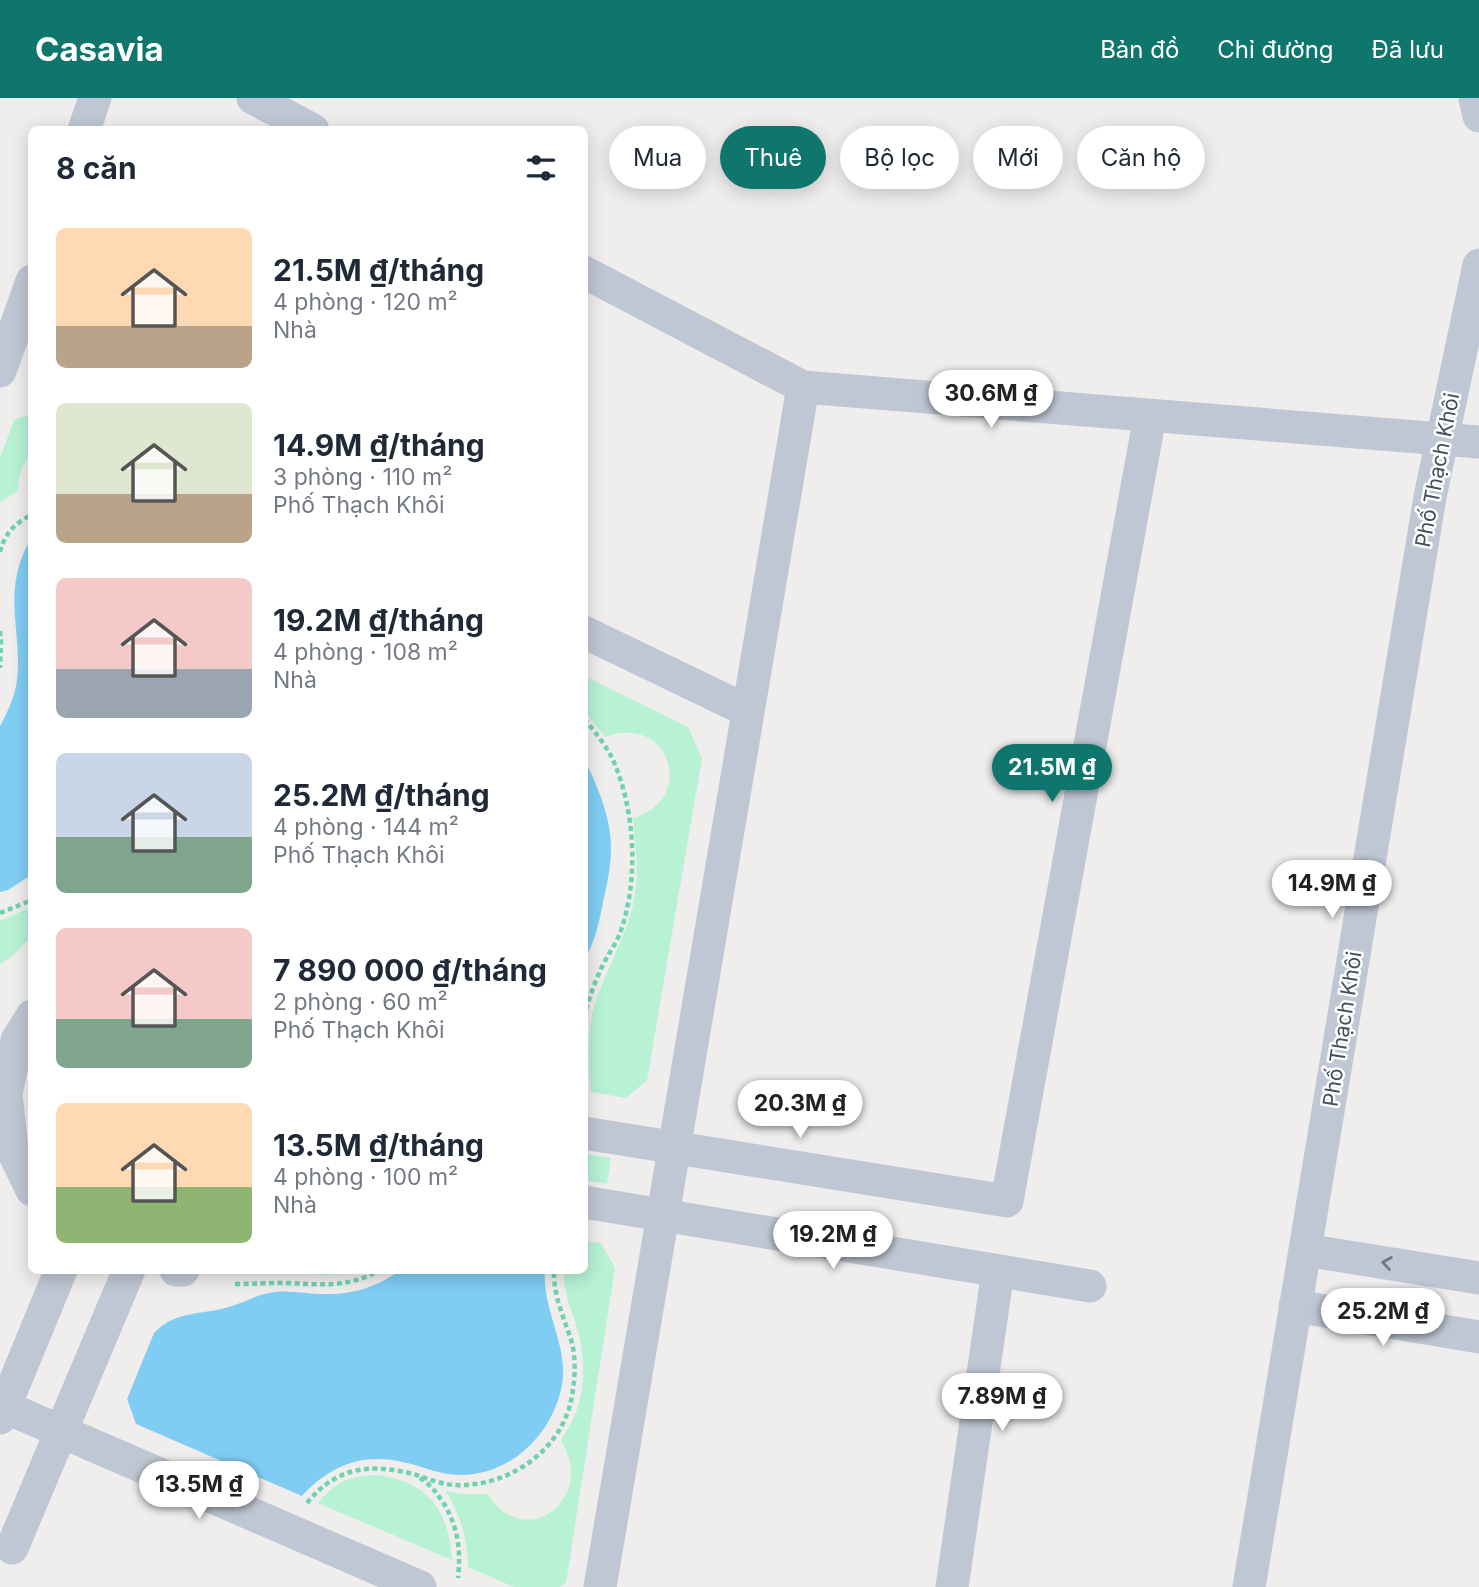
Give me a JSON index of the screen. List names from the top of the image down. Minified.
{"streets":{"street":["Phố Thạch Khôi"]},"page":{"header":"Casavia","nav":["Bản đồ","Chỉ đường","Đã lưu"],"chip":["Mua","Thuê","Bộ lọc","Mới","Căn hộ"],"heading":"8 căn","list":[{"name":"21.5M ₫/tháng","note":"4 phòng · 120 m² · Nhà"},{"name":"14.9M ₫/tháng","note":"3 phòng · 110 m² · Phố Thạch Khôi"},{"name":"19.2M ₫/tháng","note":"4 phòng · 108 m² · Nhà"},{"name":"25.2M ₫/tháng","note":"4 phòng · 144 m² · Phố Thạch Khôi"},{"name":"7 890 000 ₫/tháng","note":"2 phòng · 60 m² · Phố Thạch Khôi"},{"name":"13.5M ₫/tháng","note":"4 phòng · 100 m² · Nhà"}],"price":["30.6M ₫","21.5M ₫","14.9M ₫","20.3M ₫","19.2M ₫","25.2M ₫","7.89M ₫","13.5M ₫"]}}
